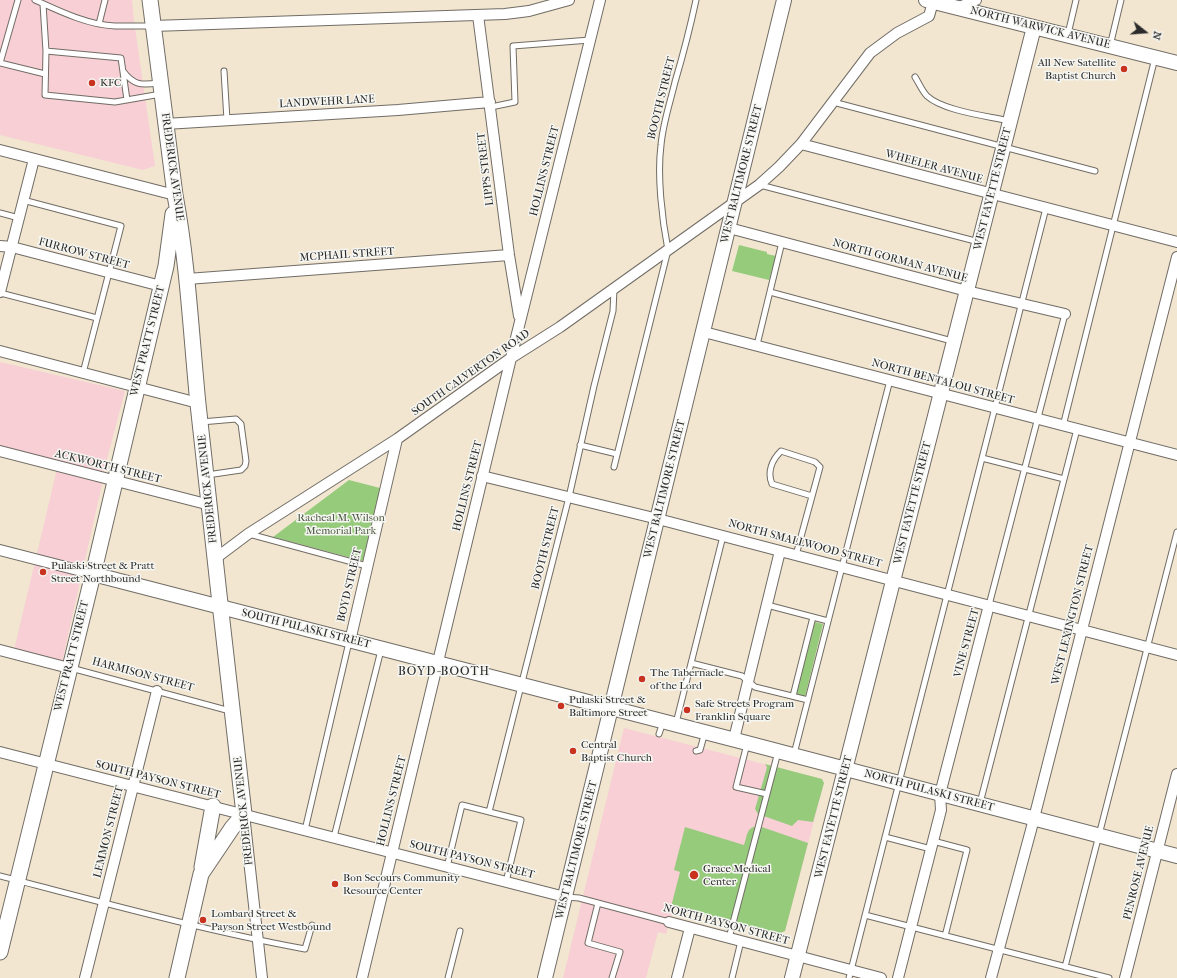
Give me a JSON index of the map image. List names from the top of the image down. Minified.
{"streets":{"main road":["FREDERICK AVENUE","WEST PRATT STREET"],"street":["NORTH WARWICK AVENUE","LANDWEHR LANE","WHEELER AVENUE","LIPPS STREET","HOLLINS STREET","WEST BALTIMORE STREET","WEST FAYETTE STREET","FURROW STREET","MCPHAIL STREET","NORTH GORMAN AVENUE","SOUTH CALVERTON ROAD","NORTH BENTALOU STREET","ACKWORTH STREET","NORTH SMALLWOOD STREET","BOYD STREET","WEST LEXINGTON STREET","SOUTH PULASKI STREET","VINE STREET","HARMISON STREET","SOUTH PAYSON STREET","NORTH PULASKI STREET","LEMMON STREET","PENROSE AVENUE","NORTH PAYSON STREET"],"lane":["BOOTH STREET"]},"crossings":[["NORTH WARWICK AVENUE","WEST FAYETTE STREET"],["NORTH WARWICK AVENUE","SOUTH CALVERTON ROAD"],["BOOTH STREET","SOUTH CALVERTON ROAD"],["BOOTH STREET","NORTH SMALLWOOD STREET"],["BOOTH STREET","SOUTH PULASKI STREET"],["LANDWEHR LANE","FREDERICK AVENUE"],["LANDWEHR LANE","LIPPS STREET"],["FREDERICK AVENUE","MCPHAIL STREET"],["FREDERICK AVENUE","WEST PRATT STREET"],["FREDERICK AVENUE","SOUTH CALVERTON ROAD"],["FREDERICK AVENUE","ACKWORTH STREET"],["FREDERICK AVENUE","SOUTH PULASKI STREET"],["FREDERICK AVENUE","HARMISON STREET"],["FREDERICK AVENUE","SOUTH PAYSON STREET"],["WHEELER AVENUE","WEST FAYETTE STREET"],["WHEELER AVENUE","SOUTH CALVERTON ROAD"],["LIPPS STREET","HOLLINS STREET"],["LIPPS STREET","MCPHAIL STREET"],["HOLLINS STREET","SOUTH CALVERTON ROAD"],["HOLLINS STREET","NORTH SMALLWOOD STREET"],["HOLLINS STREET","SOUTH PULASKI STREET"],["HOLLINS STREET","SOUTH PAYSON STREET"],["WEST BALTIMORE STREET","NORTH GORMAN AVENUE"],["WEST BALTIMORE STREET","SOUTH CALVERTON ROAD"],["WEST BALTIMORE STREET","NORTH BENTALOU STREET"],["WEST BALTIMORE STREET","NORTH SMALLWOOD STREET"],["WEST BALTIMORE STREET","SOUTH PULASKI STREET"],["WEST BALTIMORE STREET","SOUTH PAYSON STREET"],["WEST BALTIMORE STREET","NORTH PULASKI STREET"],["WEST BALTIMORE STREET","NORTH PAYSON STREET"],["WEST FAYETTE STREET","NORTH GORMAN AVENUE"],["WEST FAYETTE STREET","NORTH BENTALOU STREET"],["WEST FAYETTE STREET","NORTH SMALLWOOD STREET"],["WEST FAYETTE STREET","NORTH PULASKI STREET"],["WEST FAYETTE STREET","NORTH PAYSON STREET"],["FURROW STREET","WEST PRATT STREET"],["NORTH GORMAN AVENUE","VINE STREET"],["WEST PRATT STREET","ACKWORTH STREET"],["WEST PRATT STREET","SOUTH PULASKI STREET"],["WEST PRATT STREET","HARMISON STREET"],["WEST PRATT STREET","SOUTH PAYSON STREET"],["SOUTH CALVERTON ROAD","BOYD STREET"],["NORTH BENTALOU STREET","WEST LEXINGTON STREET"],["NORTH BENTALOU STREET","VINE STREET"],["NORTH SMALLWOOD STREET","WEST LEXINGTON STREET"],["NORTH SMALLWOOD STREET","VINE STREET"],["BOYD STREET","SOUTH PULASKI STREET"],["BOYD STREET","SOUTH PAYSON STREET"],["WEST LEXINGTON STREET","NORTH PULASKI STREET"],["SOUTH PULASKI STREET","NORTH PULASKI STREET"],["VINE STREET","NORTH PULASKI STREET"],["HARMISON STREET","LEMMON STREET"],["SOUTH PAYSON STREET","LEMMON STREET"],["SOUTH PAYSON STREET","NORTH PAYSON STREET"],["NORTH PULASKI STREET","PENROSE AVENUE"]],"districts":["BOYD-BOOTH"],"parks":["Racheal M. Wilson Memorial Park"],"places":["All New Satellite Baptist Church","KFC","Pulaski Street & Pratt Street Northbound","The Tabernacle of the Lord","Pulaski Street & Baltimore Street","Safe Streets Program Franklin Square","Central Baptist Church","Grace Medical Center","Bon Secours Community Resource Center","Lombard Street & Payson Street Westbound"],"north":"right"}
